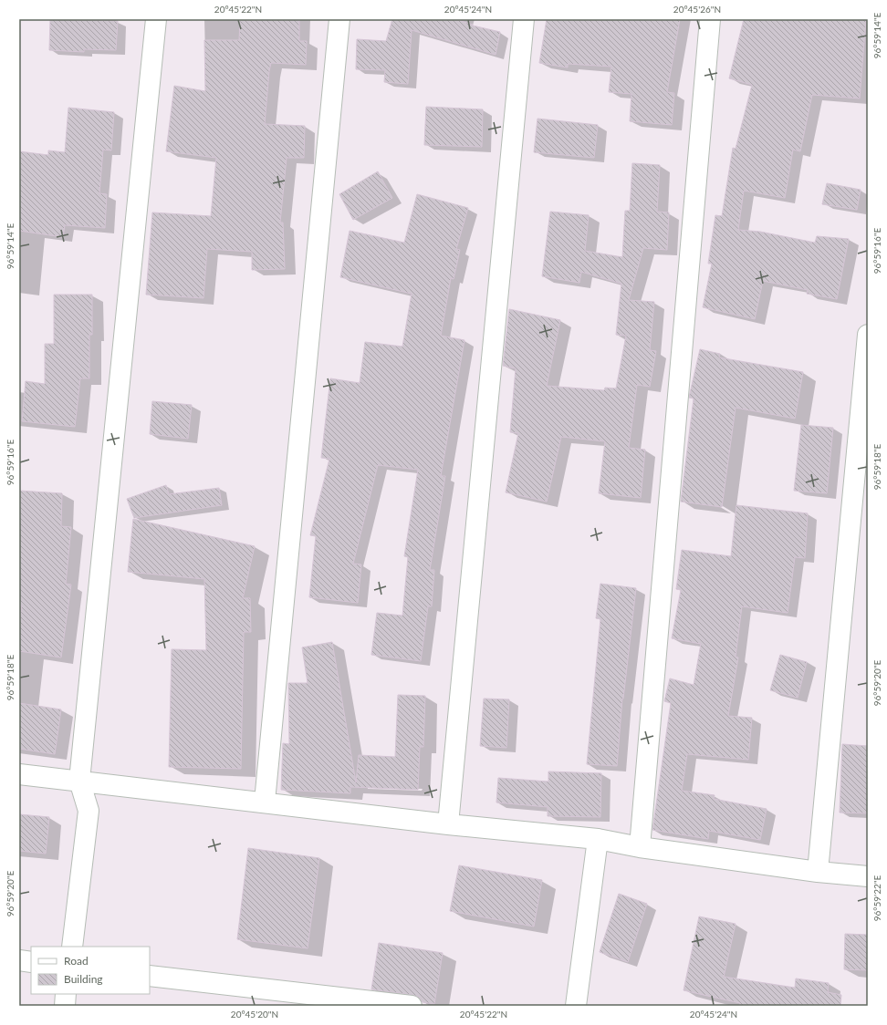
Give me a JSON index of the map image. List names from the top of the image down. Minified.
{"legend":["Road","Building"],"coordinates":["20°45'22\"N","20°45'24\"N","20°45'26\"N","96°59'14\"E","96°59'16\"E","96°59'18\"E","96°59'20\"E","96°59'22\"E","20°45'20\"N"]}
